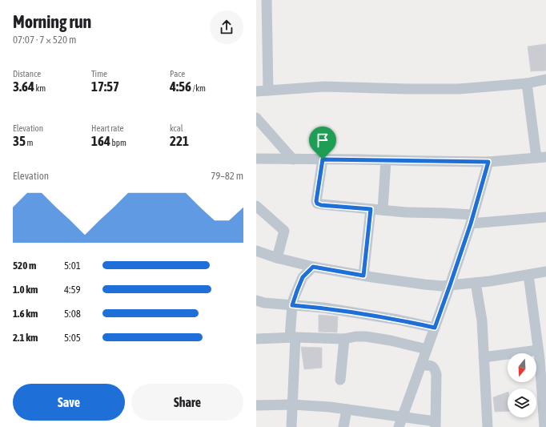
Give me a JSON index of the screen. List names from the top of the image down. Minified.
{"north":"bottom","page":{"heading":["Morning run","07:07 · 7 × 520 m"],"stats":[["Distance","3.64 km"],["Time","17:57"],["Pace","4:56 /km"],["Elevation","35 m"],["Heart rate","164 bpm"],["kcal","221"]],"chart":["Elevation","79–82 m"],"list":[{"name":"520 m","note":"5:01"},{"name":"1.0 km","note":"4:59"},{"name":"1.6 km","note":"5:08"},{"name":"2.1 km","note":"5:05"}],"buttons":["Save","Share"]}}
